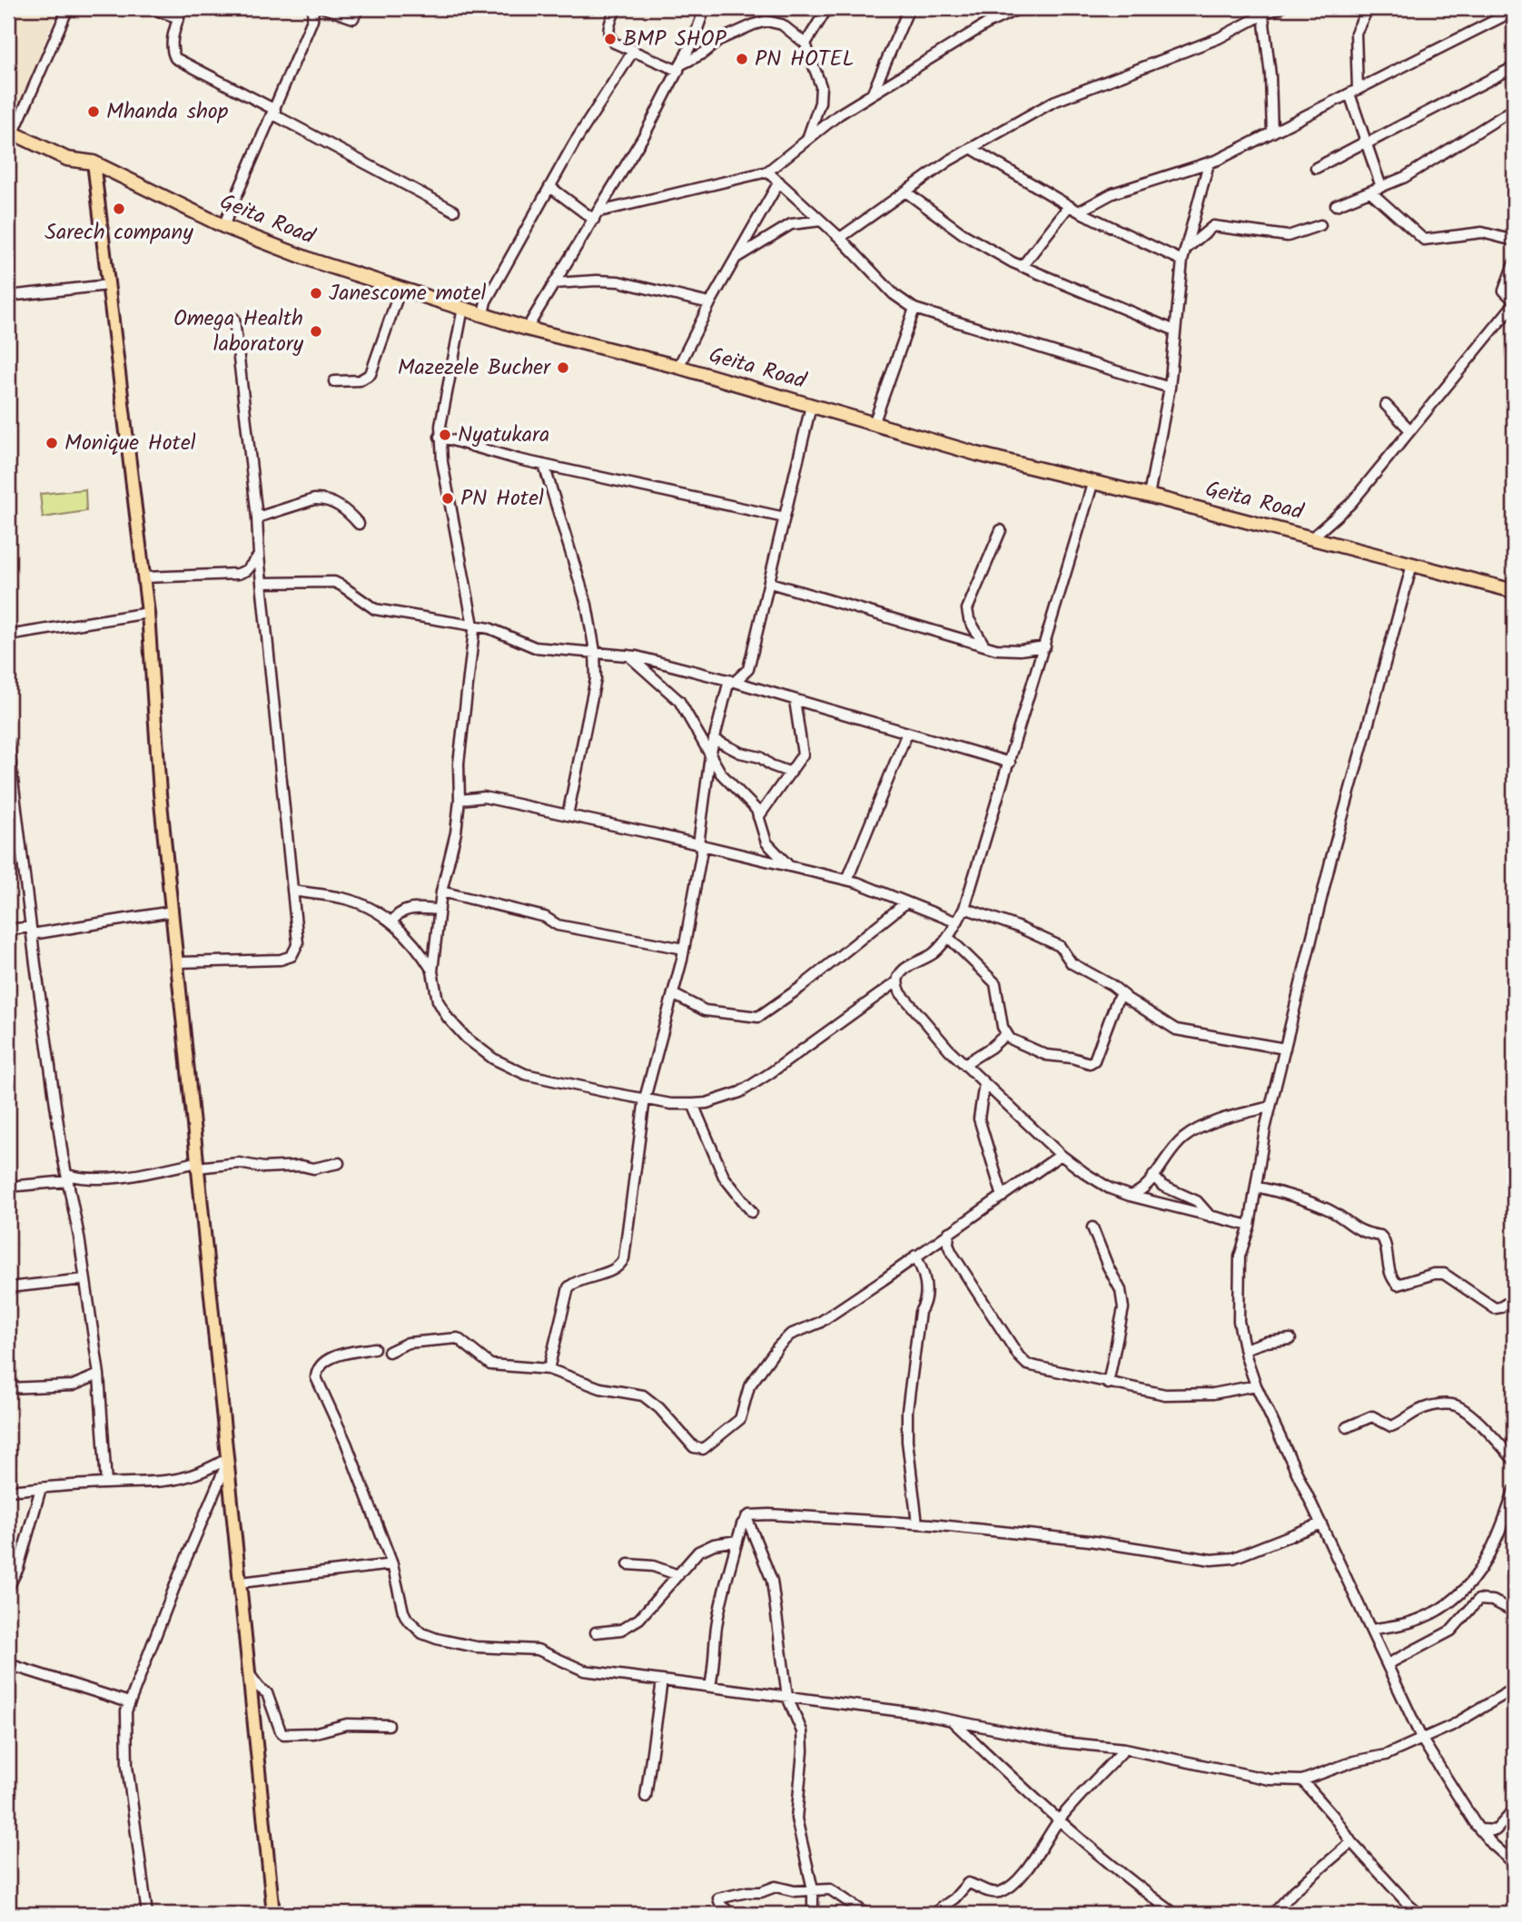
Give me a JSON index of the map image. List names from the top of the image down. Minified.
{"streets":{"highway":["Geita Road"]},"places":["BMP SHOP","PN HOTEL","Mhanda shop","Sarech company","Janescome motel","Omega Health laboratory","Mazezele Bucher","Nyatukara","Monique Hotel","PN Hotel"]}
